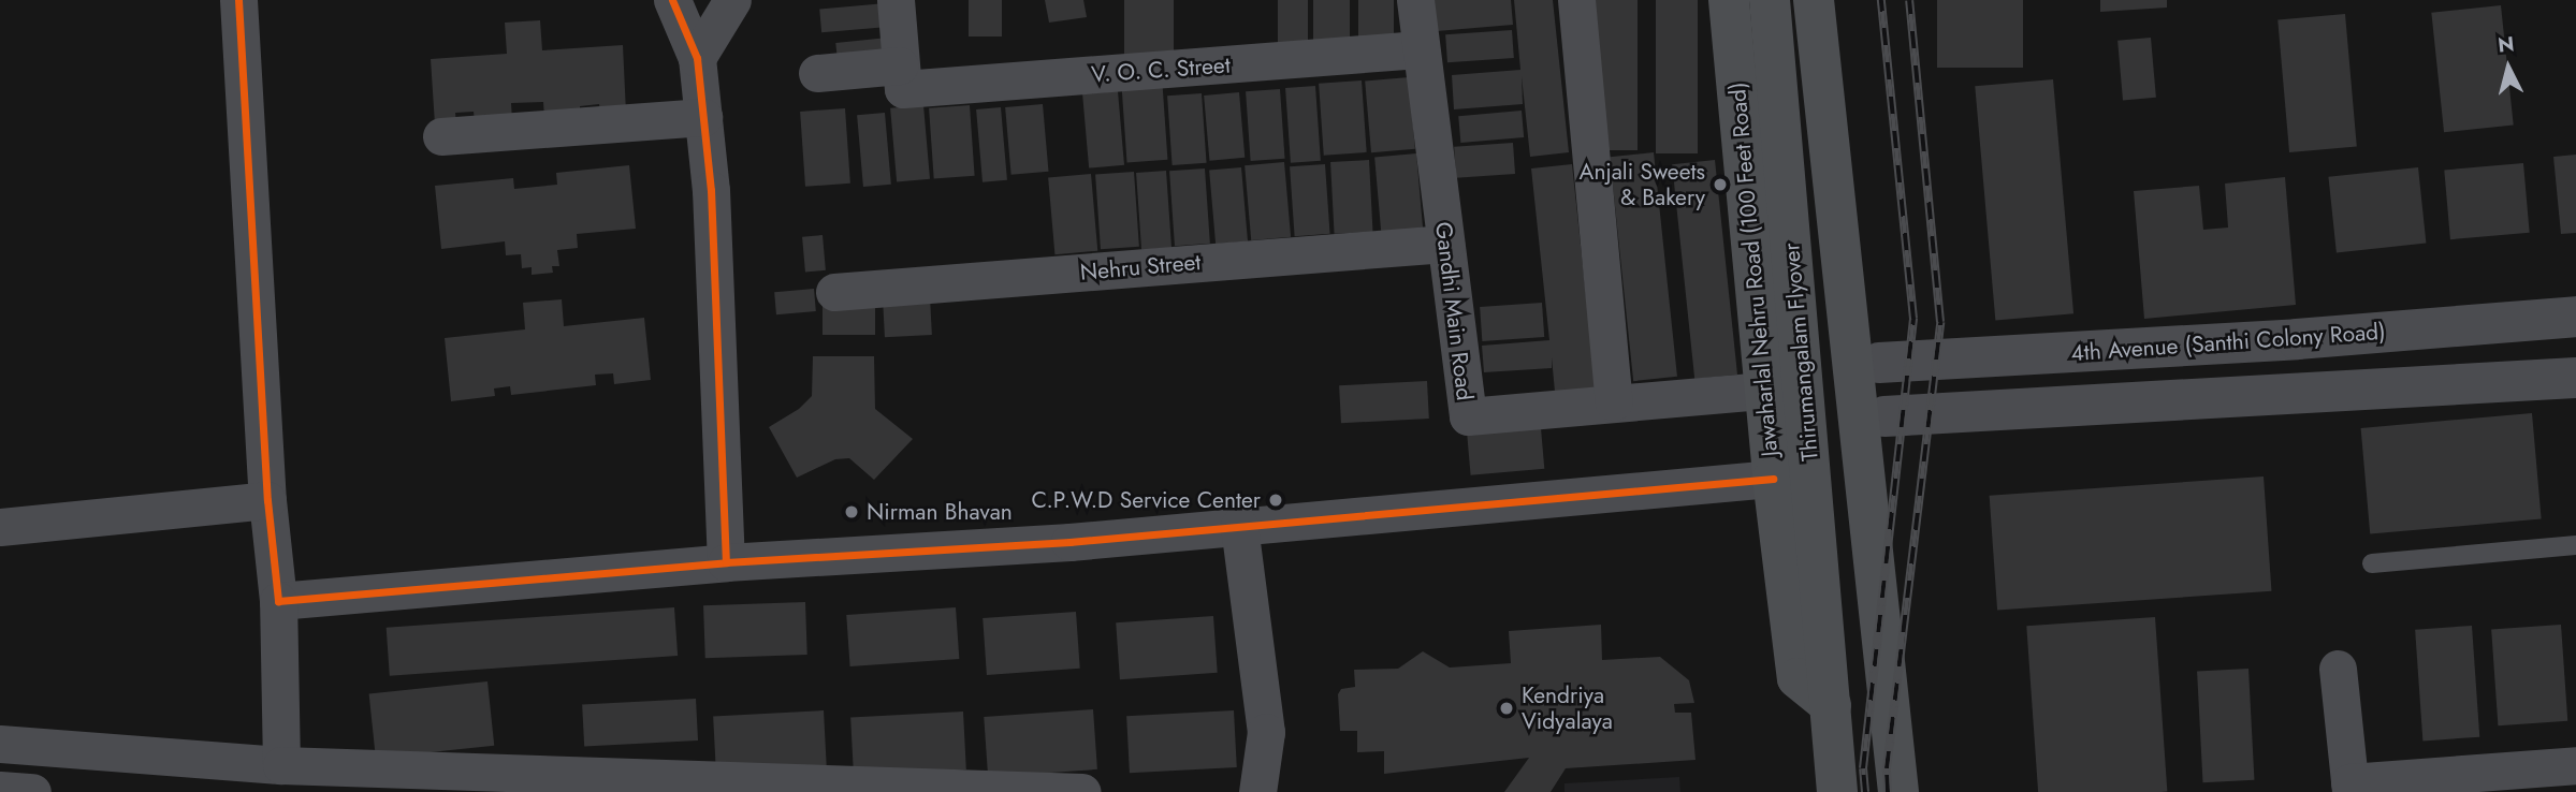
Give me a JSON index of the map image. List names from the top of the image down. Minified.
{"streets":{"main road":["Jawaharlal Nehru Road (100 Feet Road)","Thirumangalam Flyover"],"street":["V. O. C. Street","Nehru Street","Gandhi Main Road","4th Avenue (Santhi Colony Road)"]},"crossings":[["V. O. C. Street","Gandhi Main Road"],["Nehru Street","Gandhi Main Road"],["Jawaharlal Nehru Road (100 Feet Road)","Gandhi Main Road"],["Jawaharlal Nehru Road (100 Feet Road)","Thirumangalam Flyover"]],"places":["Anjali Sweets & Bakery","C.P.W.D Service Center","Nirman Bhavan","Kendriya Vidyalaya"],"north":"top"}
